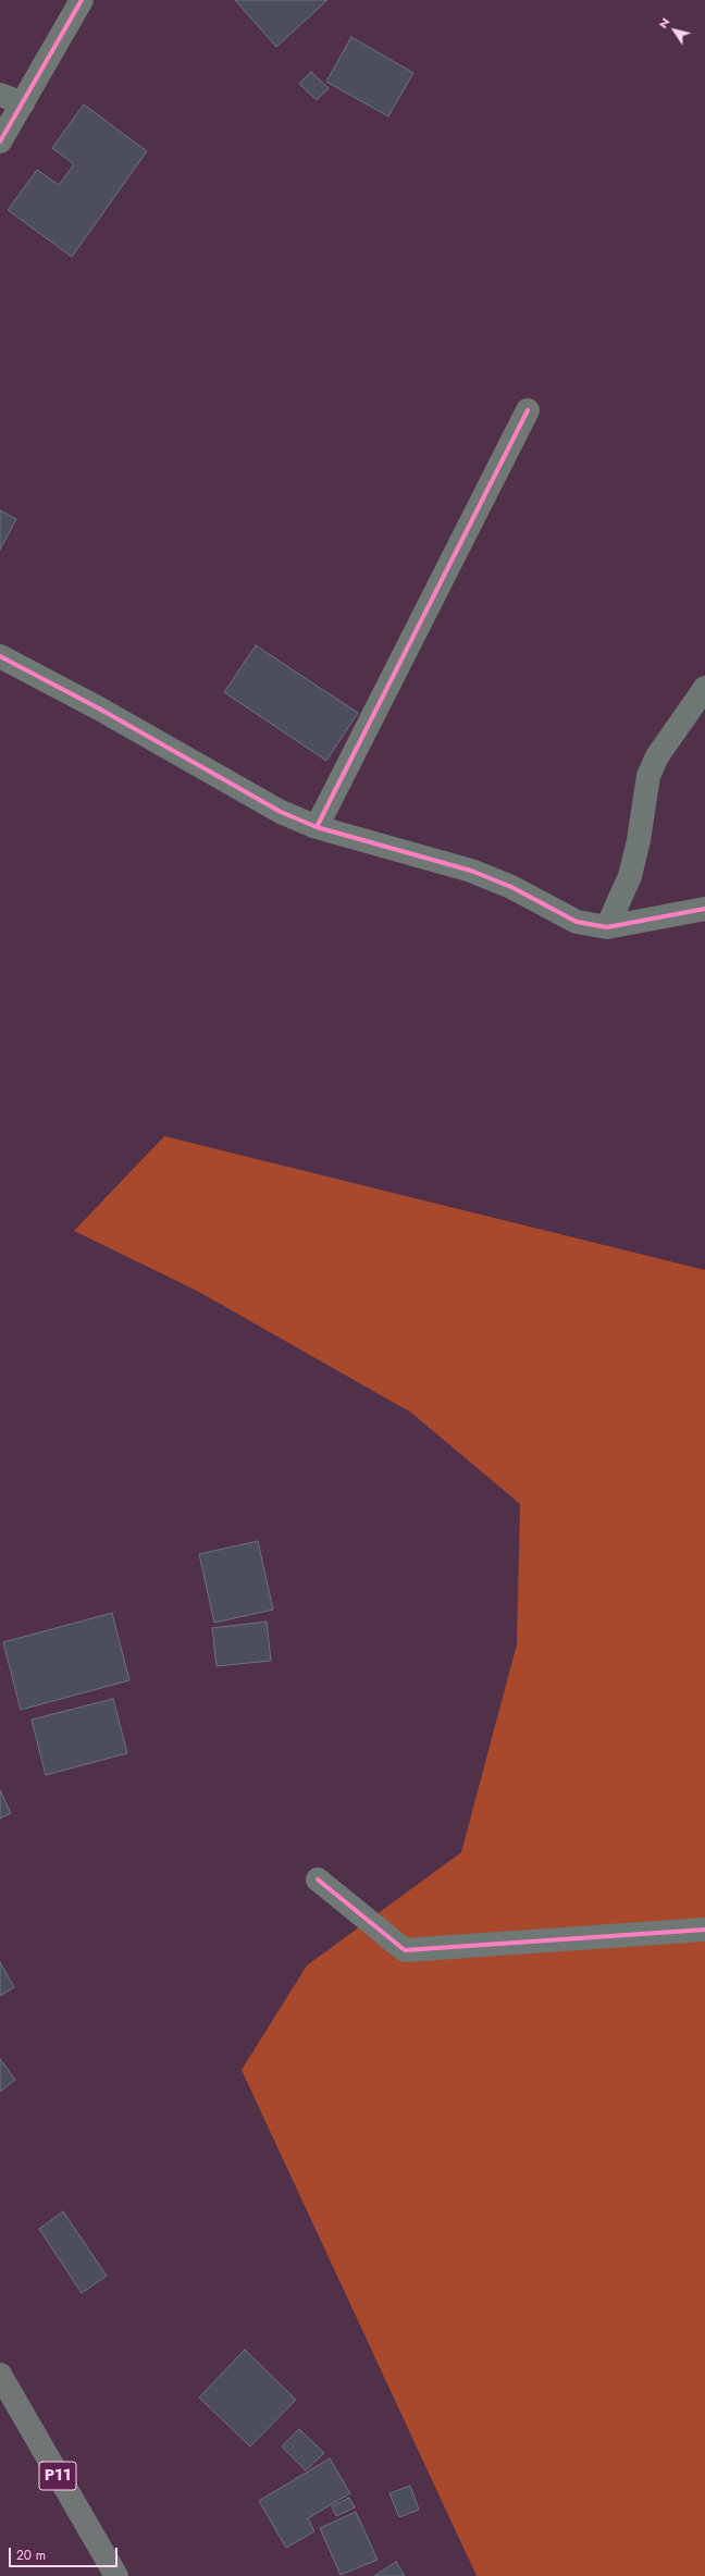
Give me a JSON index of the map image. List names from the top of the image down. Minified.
{"streets":{"main road":["P11"]},"scale_bar":"20 m","north":"top left"}
